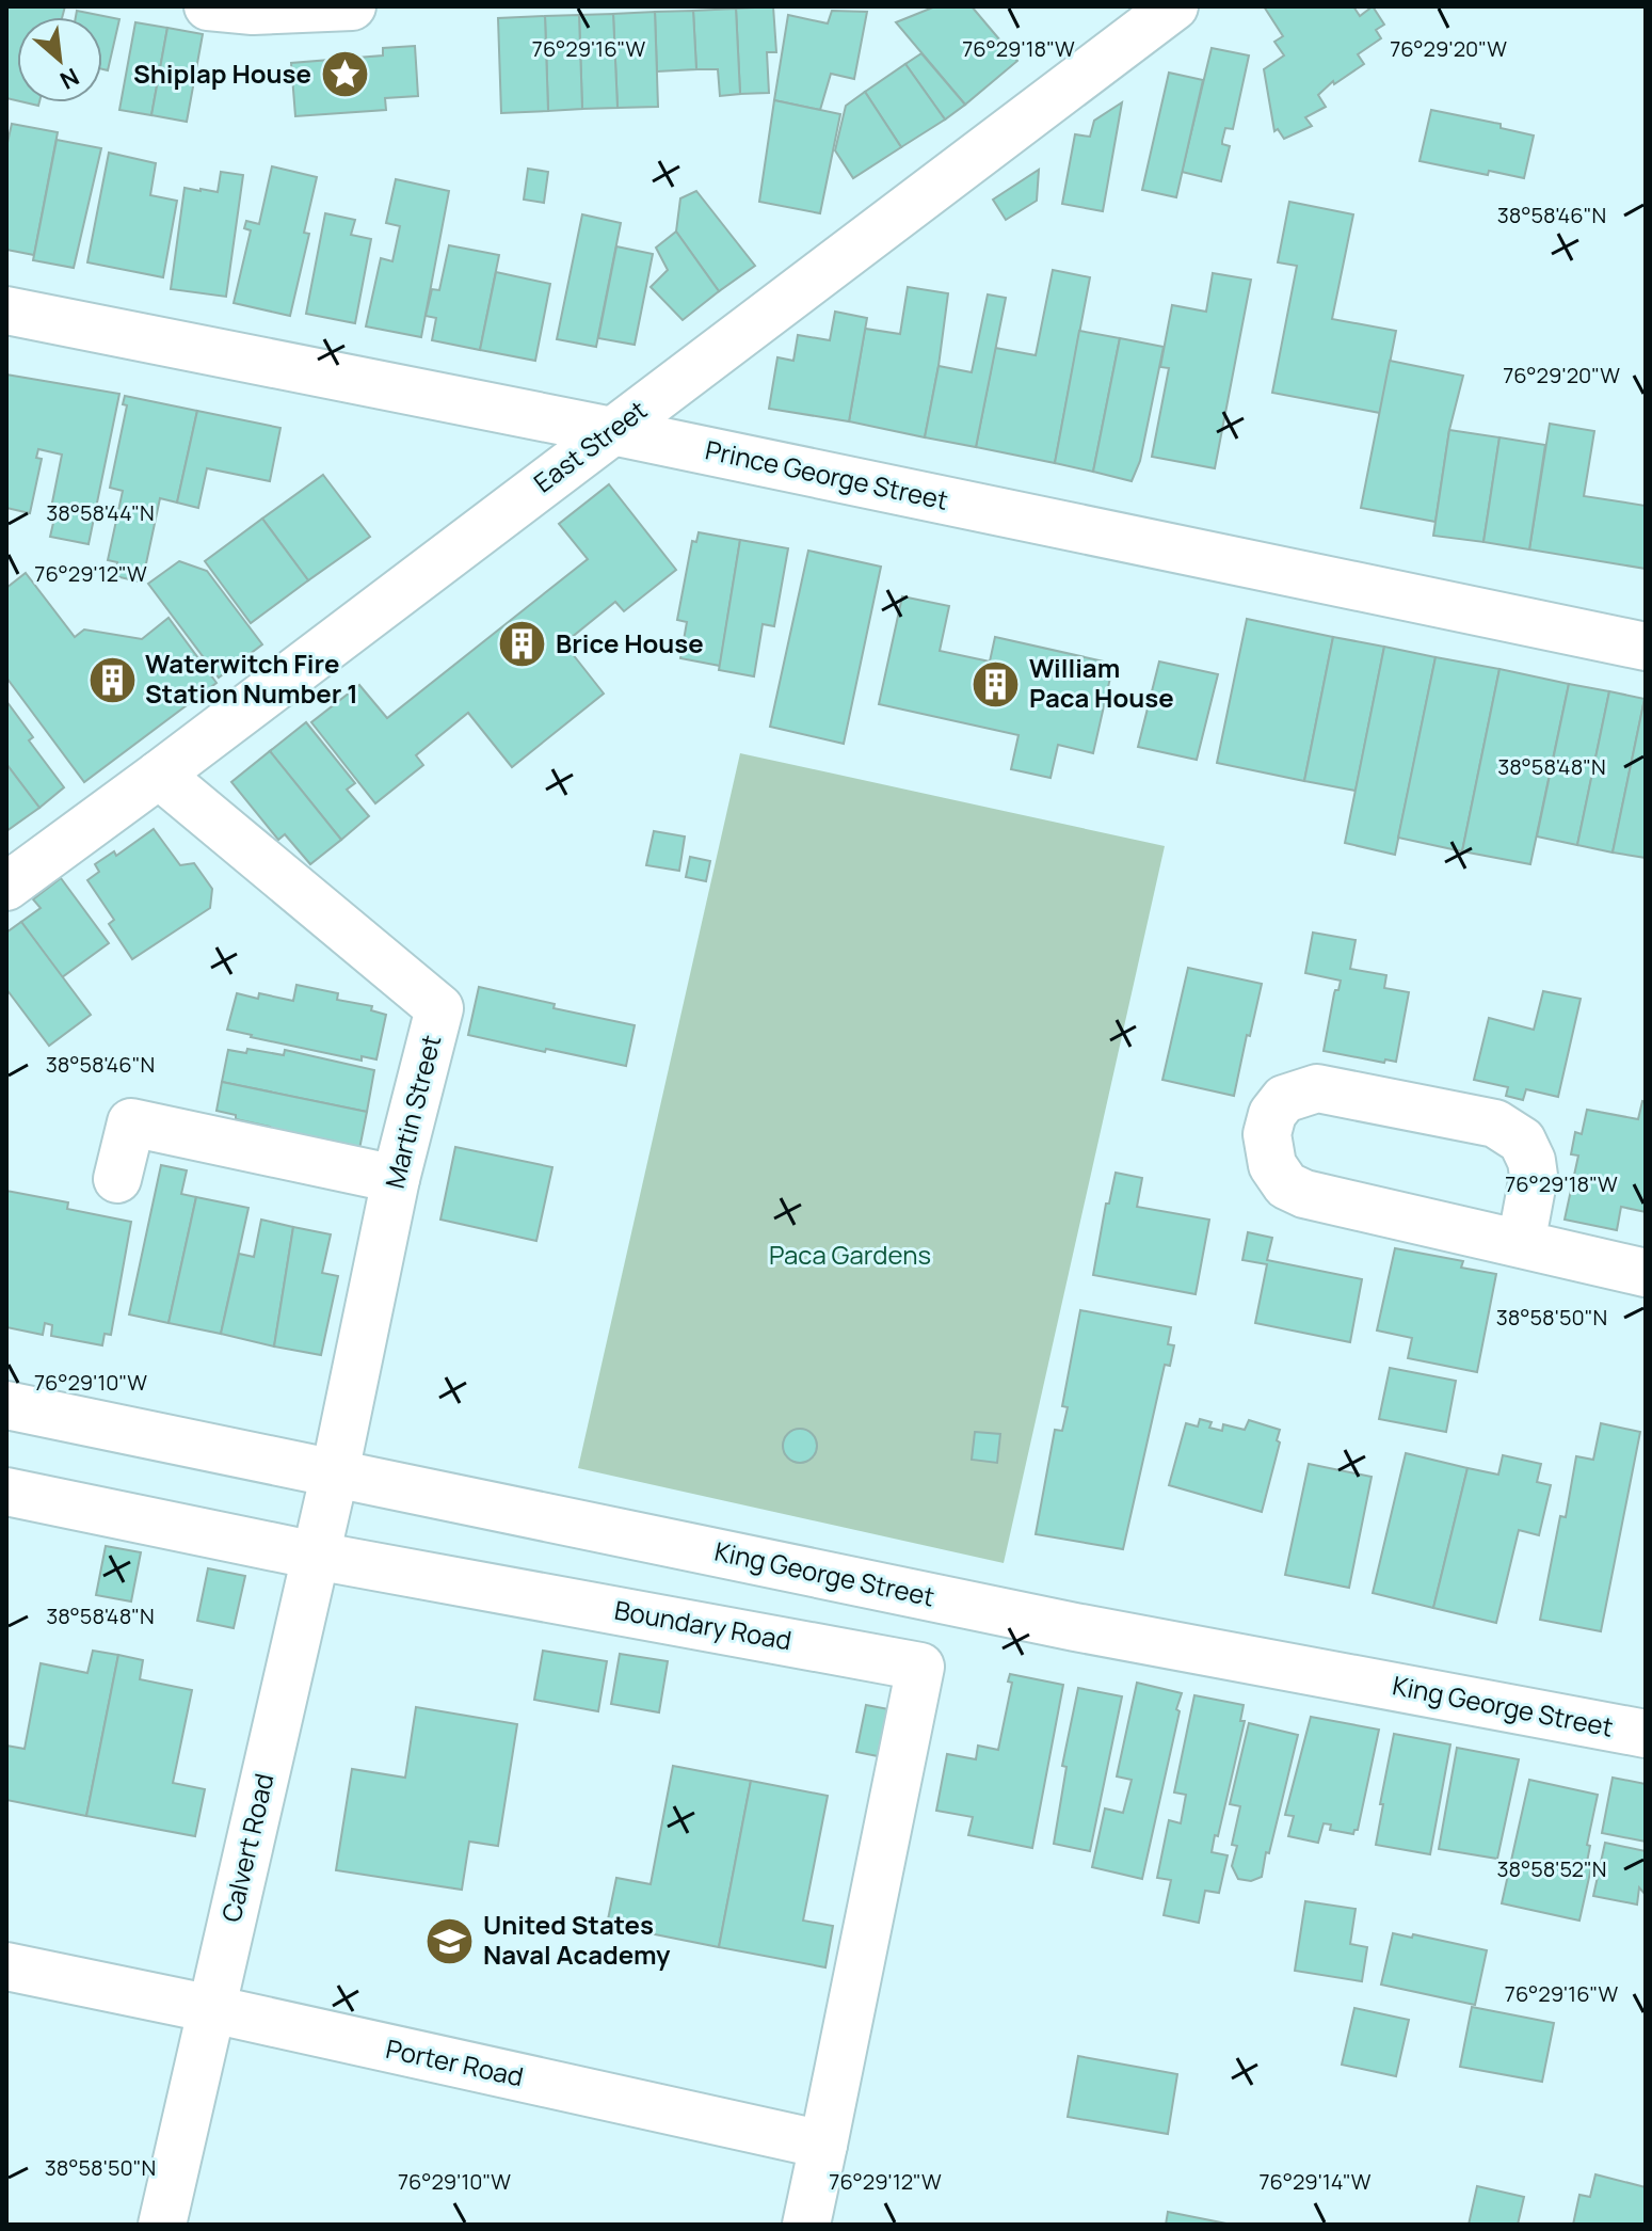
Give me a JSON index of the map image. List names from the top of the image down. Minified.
{"streets":{"street":["East Street","Prince George Street","Martin Street","King George Street","Boundary Road","Calvert Road","Porter Road"]},"crossings":[["East Street","Prince George Street"],["East Street","Martin Street"],["Martin Street","King George Street"],["Martin Street","Calvert Road"],["King George Street","Calvert Road"],["Boundary Road","Calvert Road"],["Boundary Road","Porter Road"],["Calvert Road","Porter Road"]],"parks":["Paca Gardens"],"places":{"place":["Shiplap House"],"building":["Brice House","Waterwitch Fire Station Number 1","William Paca House"],"school or university":["United States Naval Academy"]},"north":"bottom right","coordinates":["76°29'18\"W","76°29'20\"W","76°29'16\"W","38°58'46\"N","38°58'44\"N","76°29'12\"W","38°58'48\"N","38°58'50\"N","76°29'10\"W","38°58'52\"N","76°29'14\"W"]}
